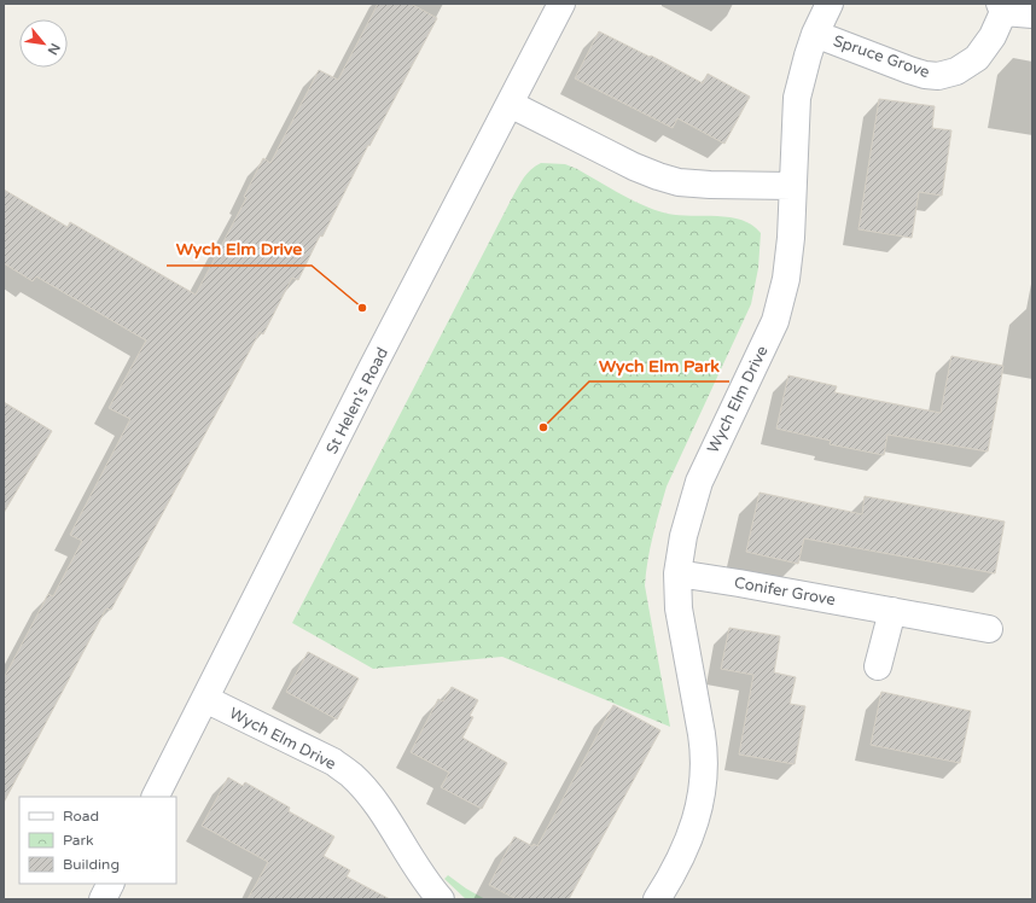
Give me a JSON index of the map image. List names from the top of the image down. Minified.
{"streets":{"street":["Spruce Grove","Wych Elm Drive","St Helen's Road","Conifer Grove"]},"crossings":[["Spruce Grove","Wych Elm Drive"],["Wych Elm Drive","St Helen's Road"],["Wych Elm Drive","Conifer Grove"]],"places":["Wych Elm Drive","Wych Elm Park"],"legend":["Road","Park","Building"],"north":"bottom right"}
